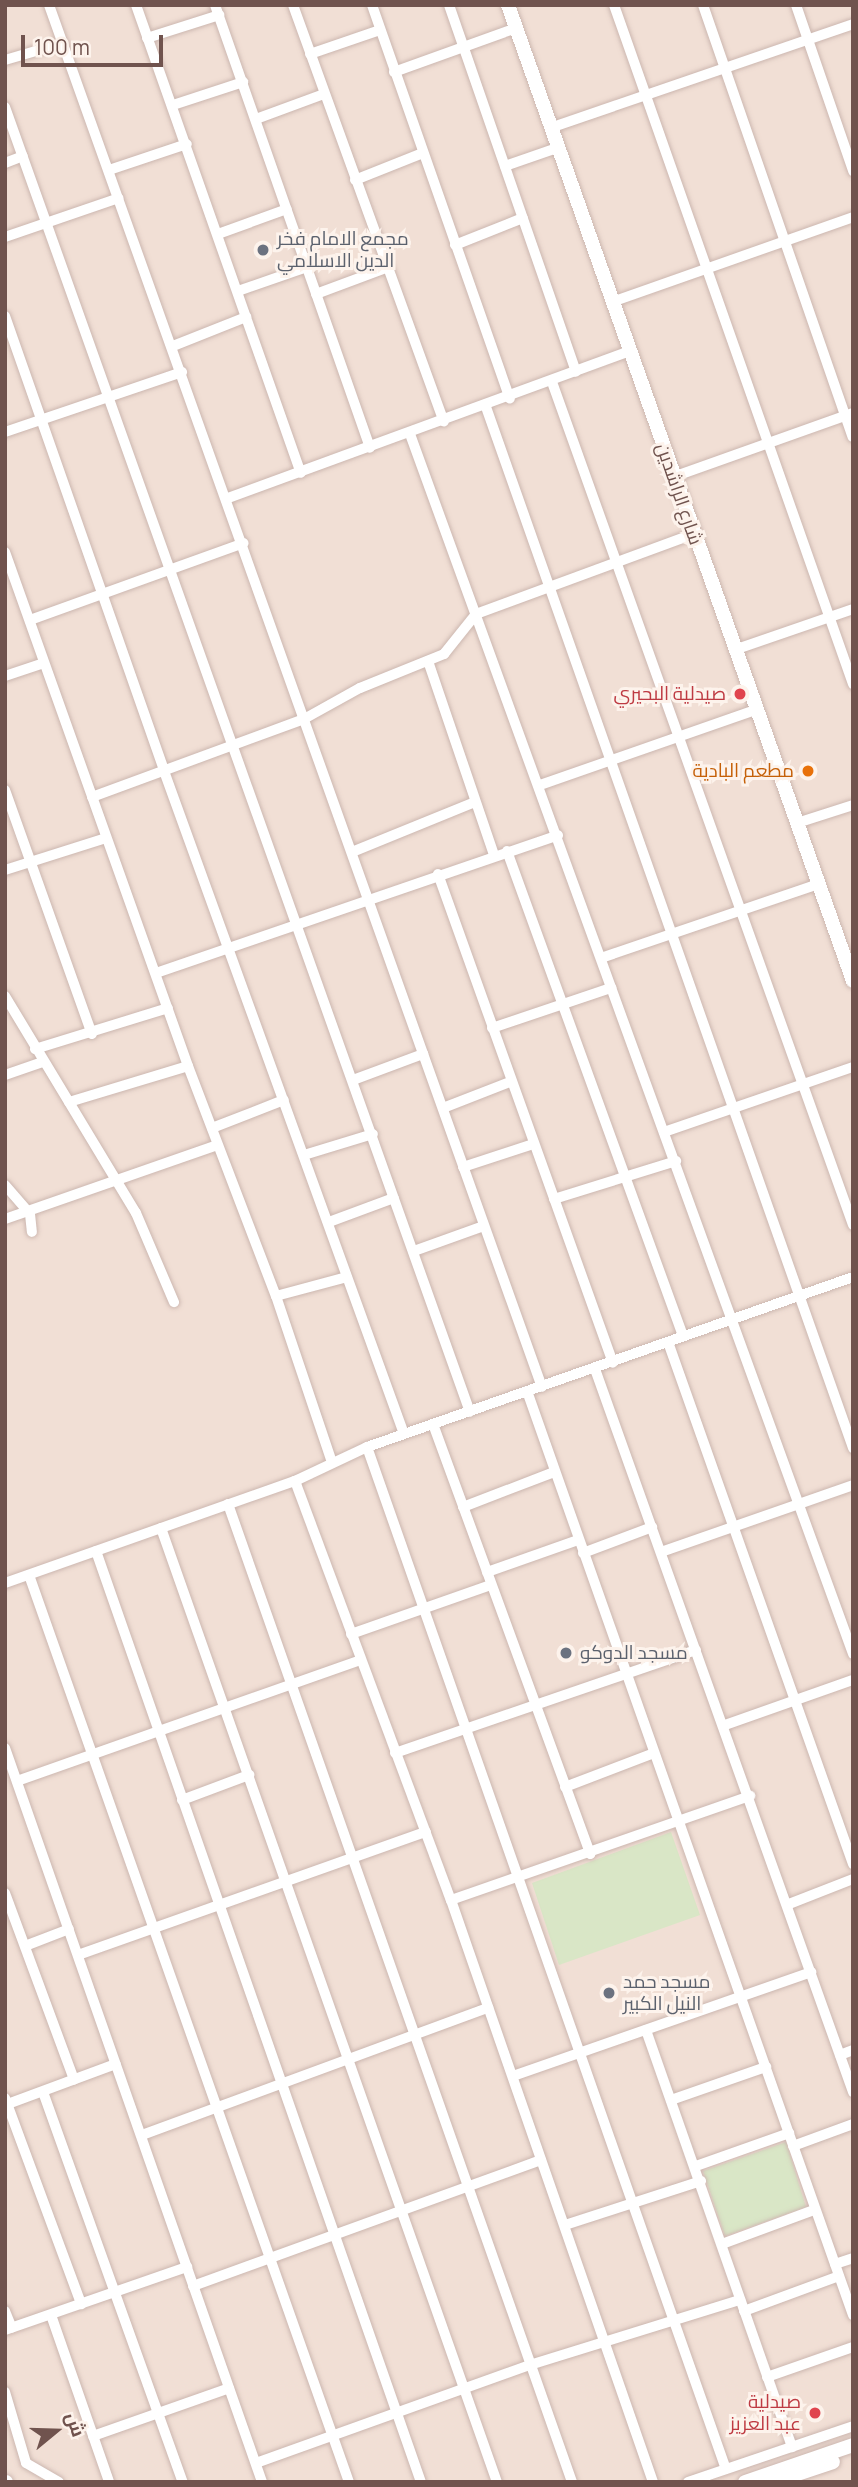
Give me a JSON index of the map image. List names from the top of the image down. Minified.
{"streets":{"street":["شارع الراشدين"]},"places":["مجمع الامام فخر الدين الاسلامي","صيدلية البحيري","مطعم البادية","مسجد الدوكو","مسجد حمد النيل الكبير","صيدلية عبد العزيز"],"scale_bar":"100 m","north":"right"}
